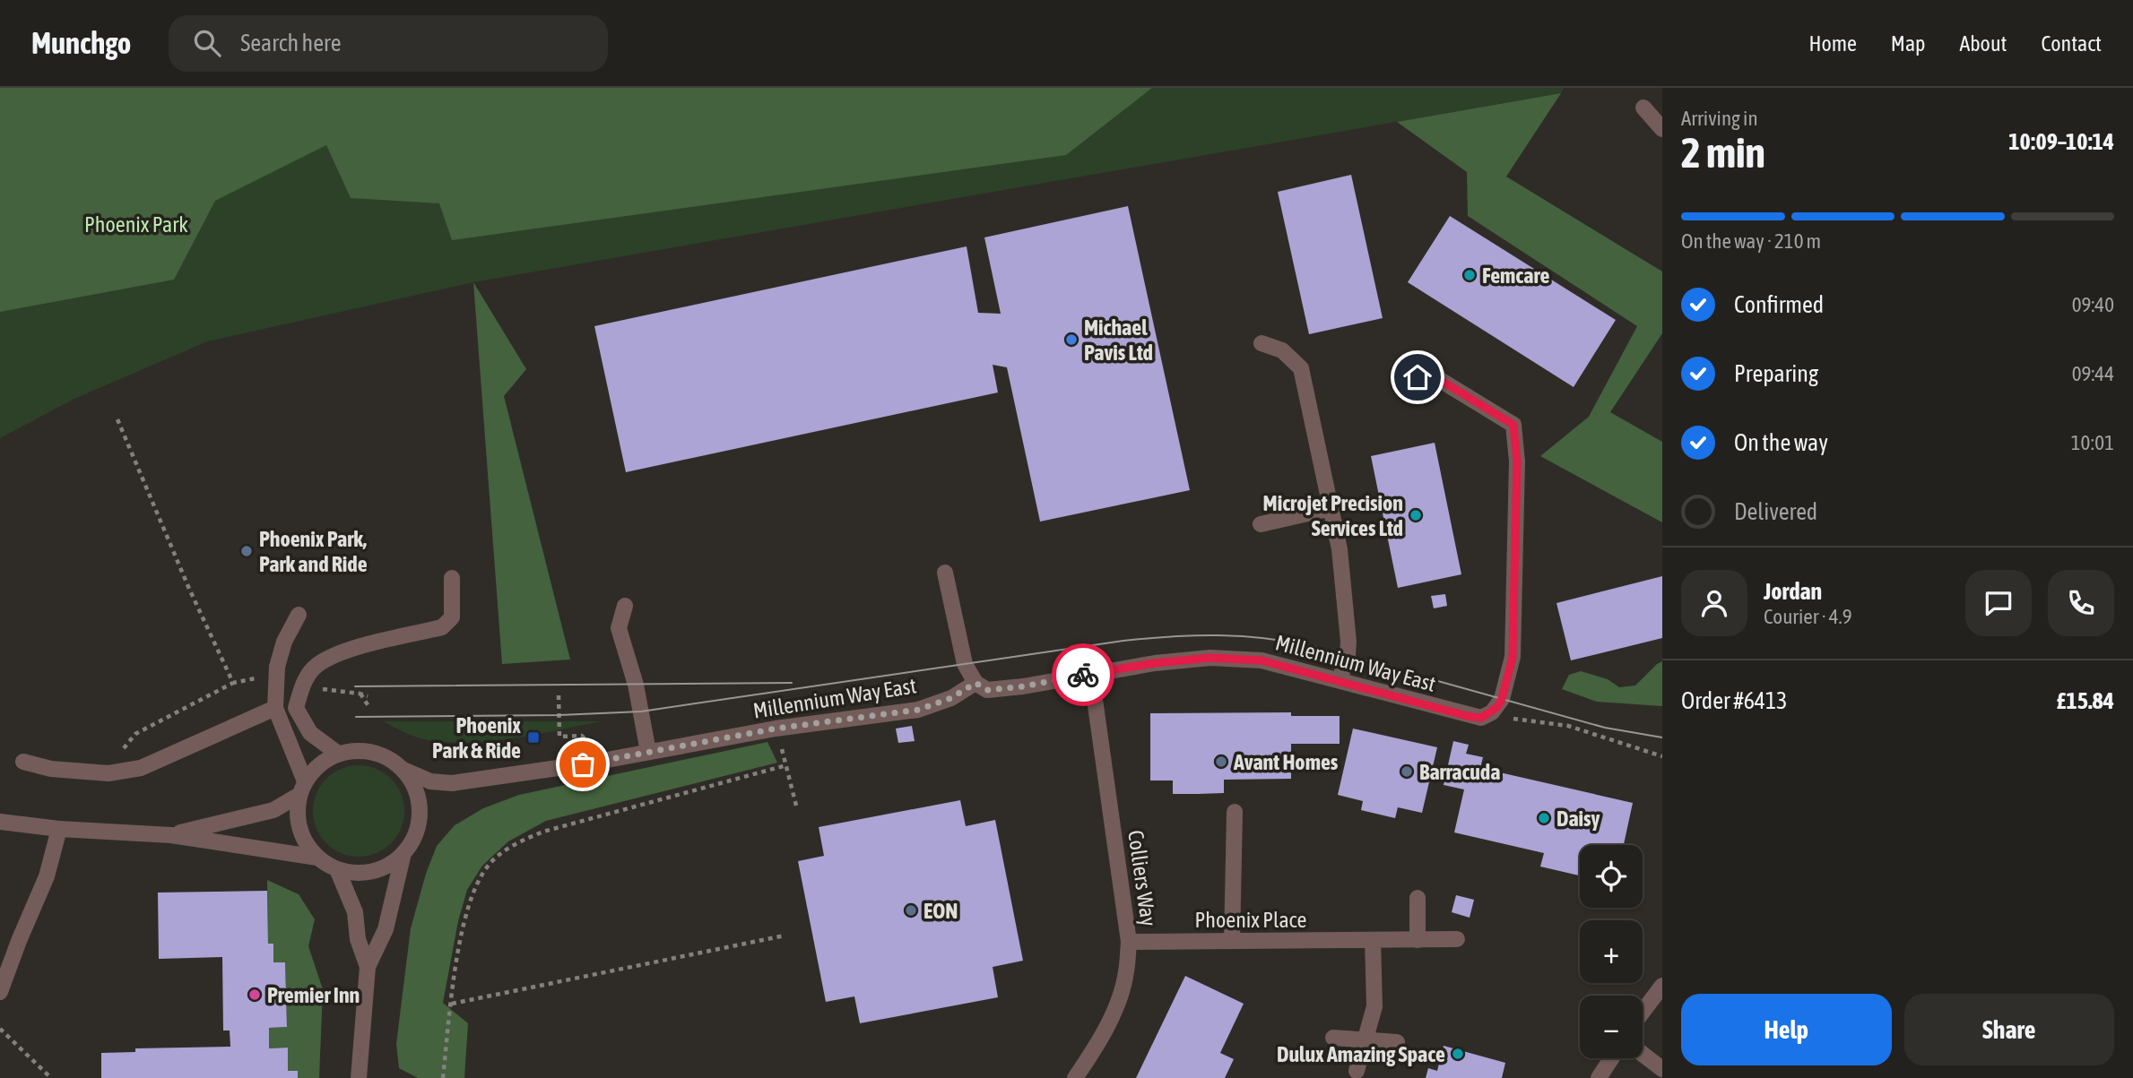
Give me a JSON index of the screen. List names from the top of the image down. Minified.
{"streets":{"street":["Millennium Way East","Colliers Way","Phoenix Place"]},"crossings":[["Millennium Way East","Colliers Way"],["Colliers Way","Phoenix Place"]],"parks":["Phoenix Park"],"places":{"other":["Femcare","Michael Pavis Ltd","Microjet Precision Services Ltd","Phoenix Park, Park and Ride","Avant Homes","Barracuda","Daisy","EON","Premier Inn","Dulux Amazing Space"],"transit":["Phoenix Park & Ride"]},"page":{"header":"Munchgo","search":"Search here","nav":["Home","Map","About","Contact"],"heading":["2 min","Arriving in","10:09–10:14"],"panel":["Jordan","Courier · 4.9","Order #6413","£15.84"],"bar":"On the way · 210 m","list":[["Confirmed","09:40"],["Preparing","09:44"],["On the way","10:01"],"Delivered"],"map_buttons":["+","−"],"buttons":["Help","Share"]}}
